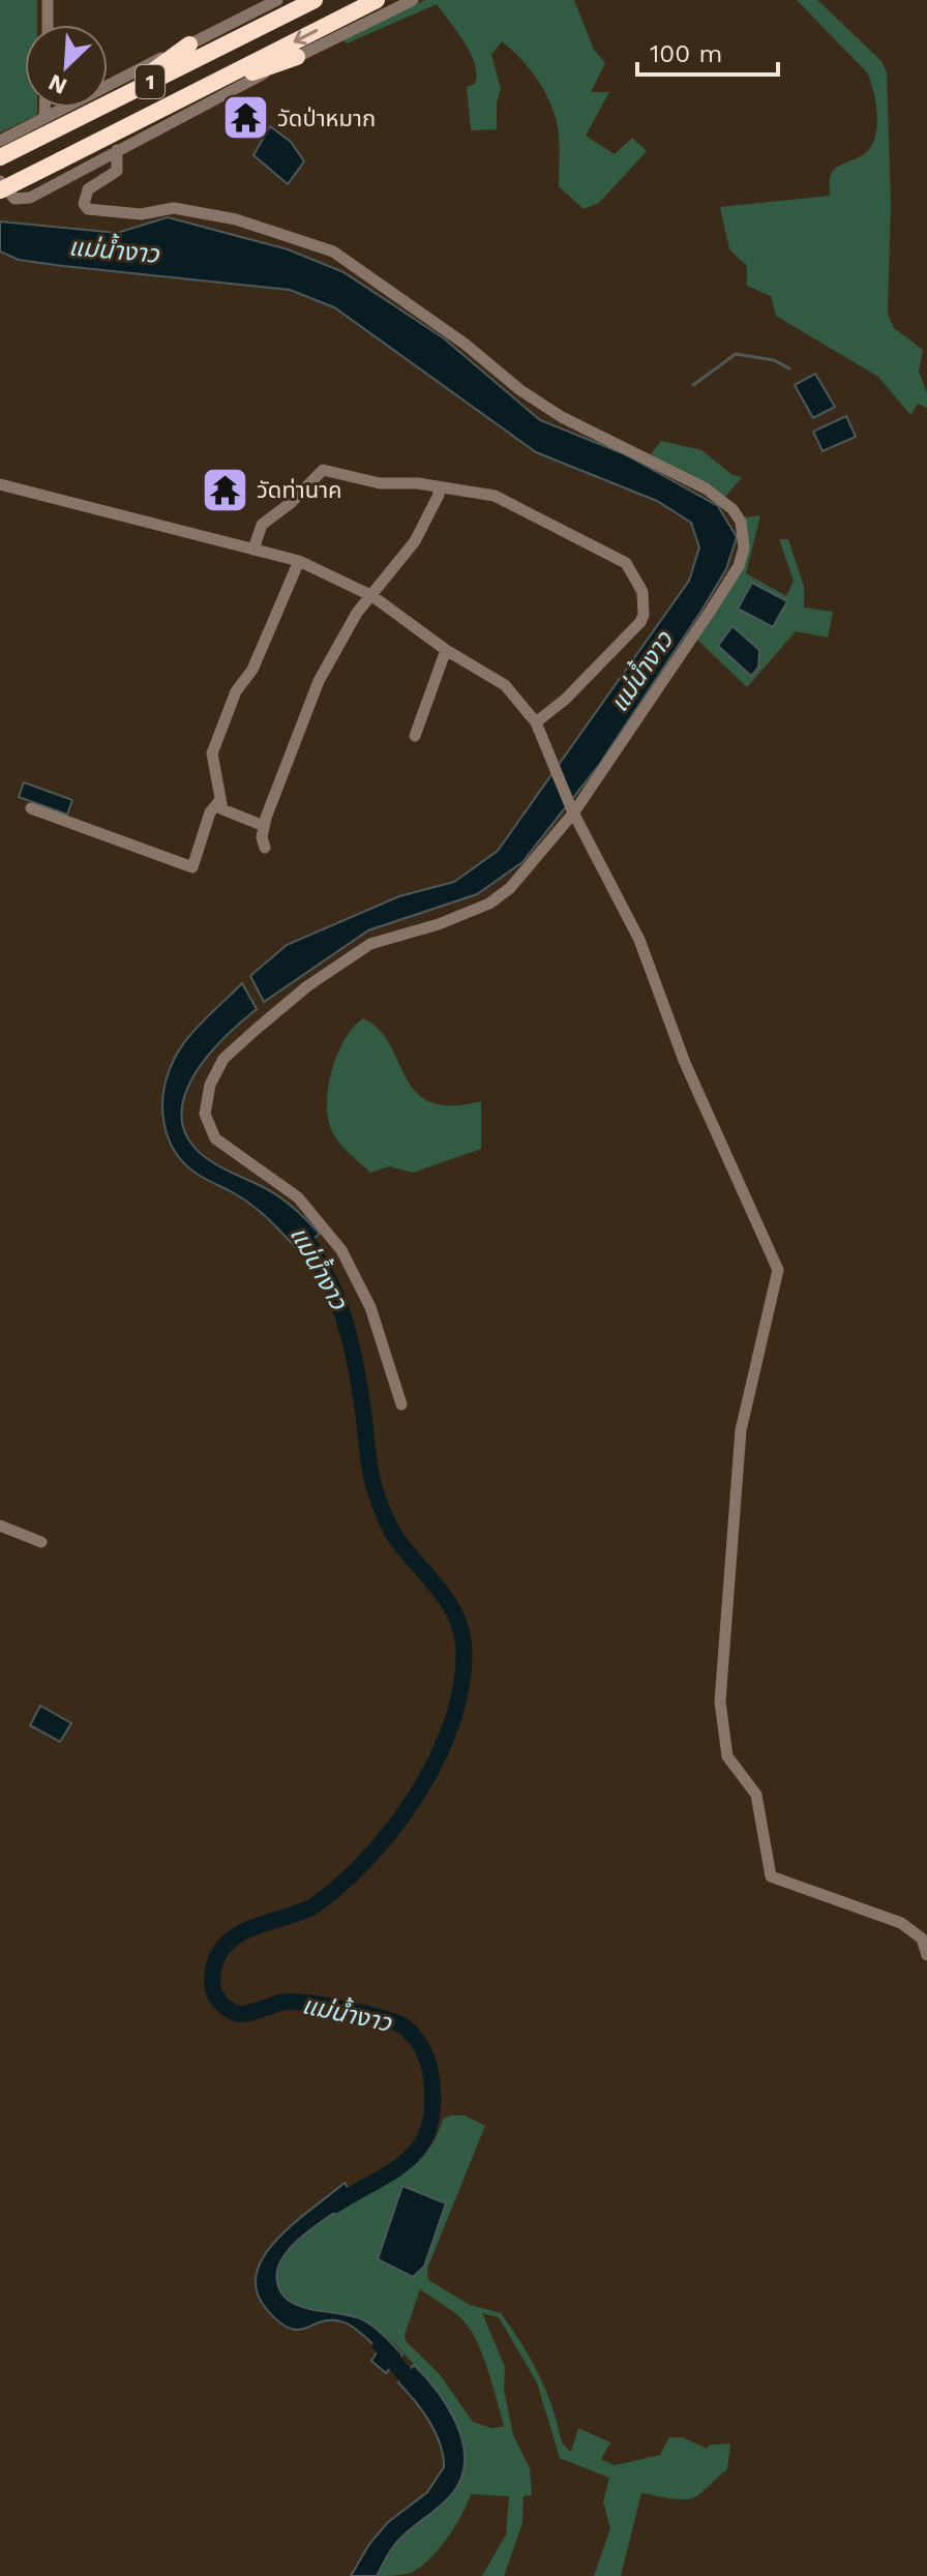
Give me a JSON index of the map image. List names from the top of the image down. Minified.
{"streets":{"highway":["1"]},"water":["แม่น้ำงาว"],"places":{"temple":["วัดป่าหมาก","วัดท่านาค"]},"scale_bar":"100 m","north":"bottom left"}
